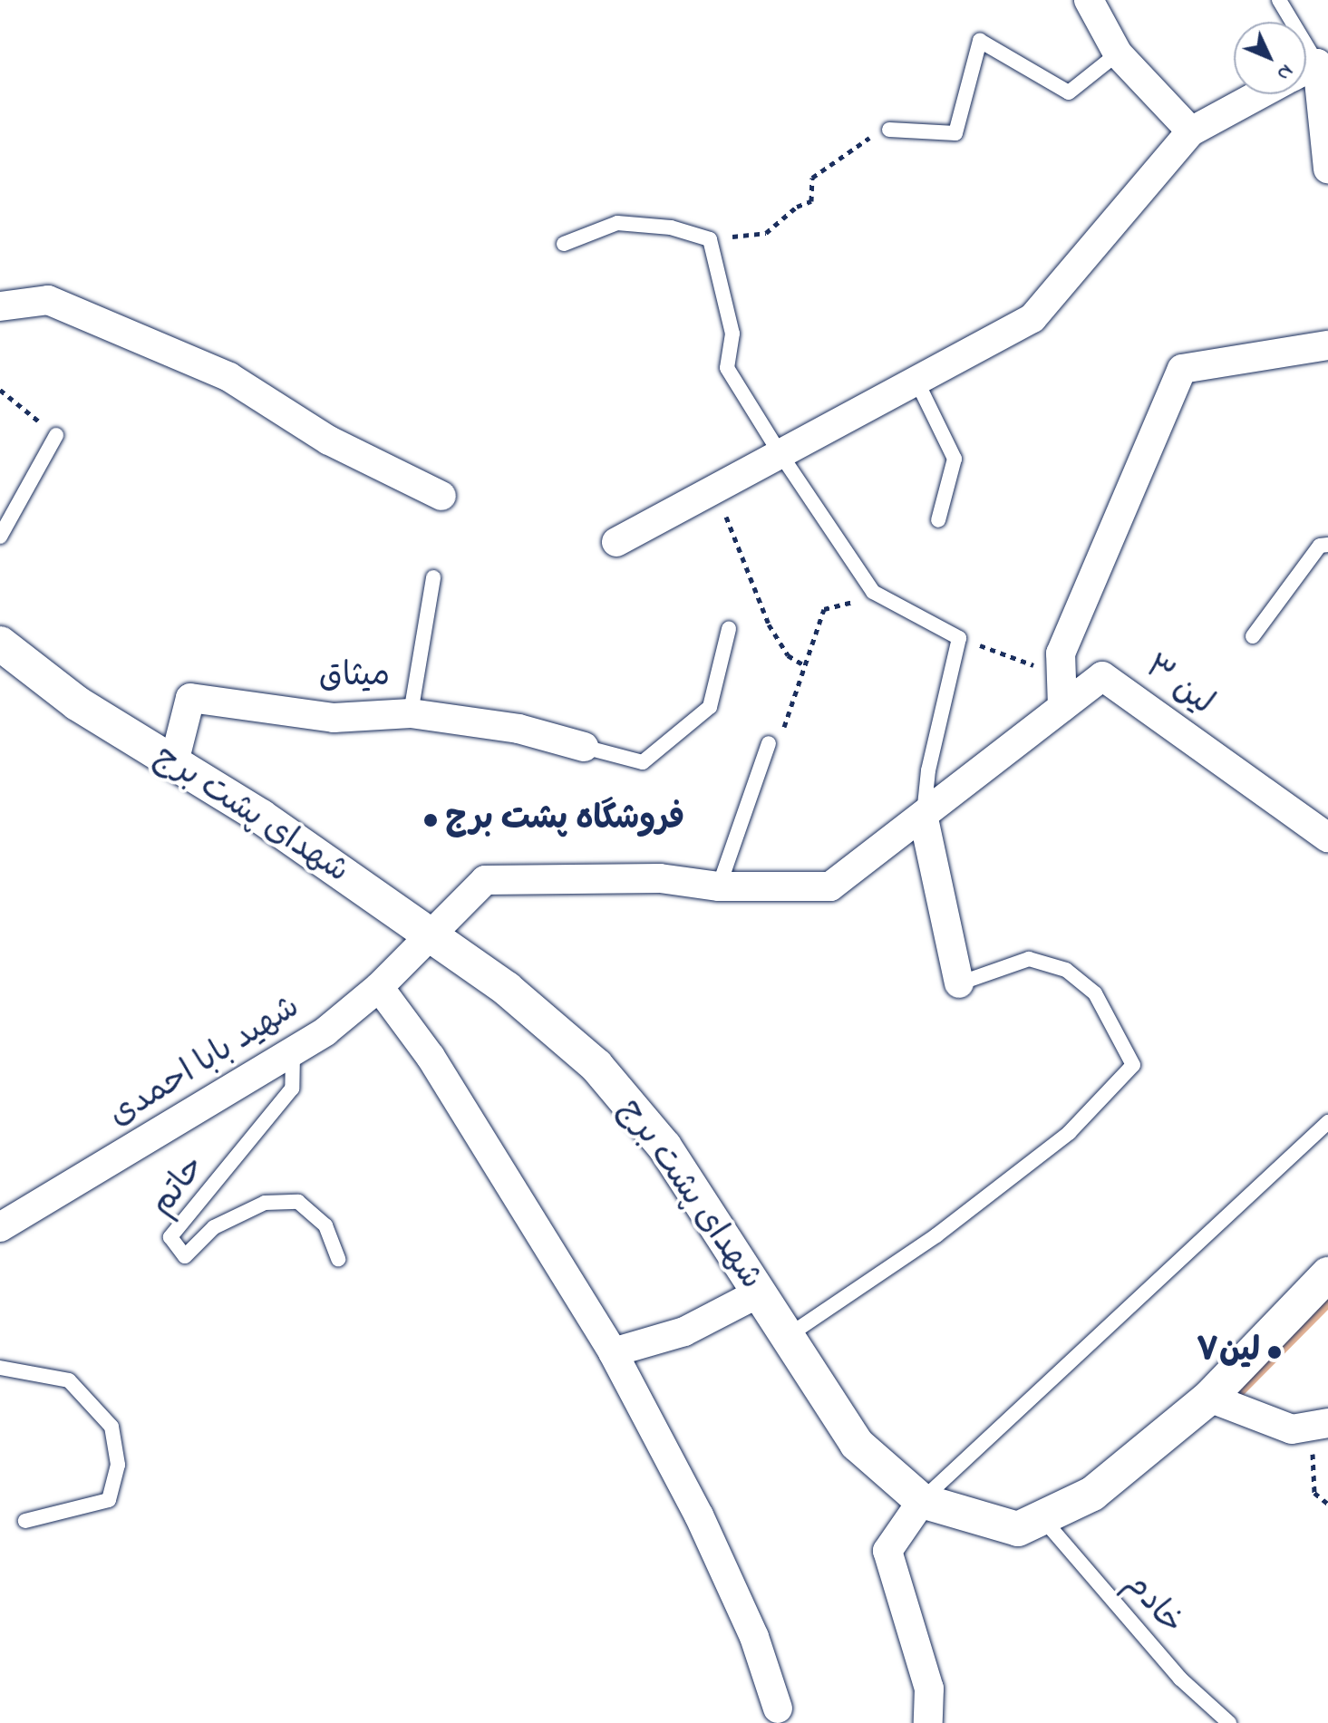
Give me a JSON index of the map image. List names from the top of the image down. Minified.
{"streets":{"street":["میثاق","لین ۳","شهدای پشت برج","شهید بابا احمدی"],"lane":["حاتم","خادم"]},"crossings":[["میثاق","شهدای پشت برج"],["لین ۳","شهید بابا احمدی"],["شهدای پشت برج","شهید بابا احمدی"],["شهدای پشت برج","خادم"],["شهید بابا احمدی","حاتم"]],"places":["فروشگاه پشت برج","لین۷"],"north":"bottom right"}
